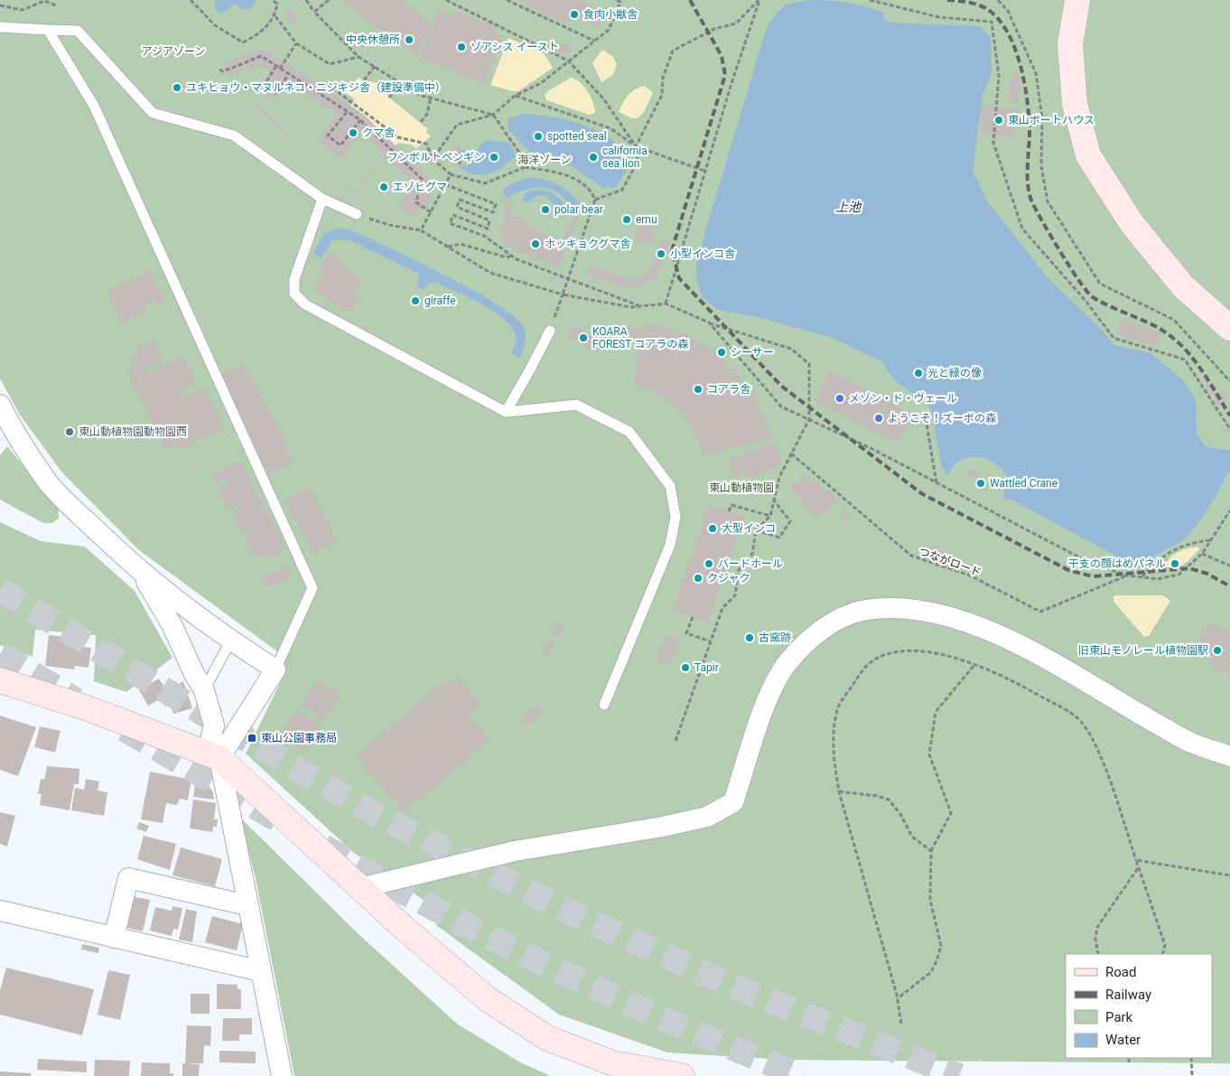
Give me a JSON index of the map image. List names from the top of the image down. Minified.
{"streets":{"path":["つながロード"]},"water":["上池"],"parks":["アジアゾーン","海洋ゾーン","東山動植物園"],"places":{"other":["食肉小獣舎","中央休憩所","ゾアシス イースト","ユキヒョウ・マヌルネコ・ニジキジ舎（建設準備中）","東山ボートハウス","クマ舎","spotted seal","フンボルトペンギン","california sea lion","エゾヒグマ","polar bear","emu","ホッキョクグマ舎","小型インコ舎","giraffe","KOARA FOREST コアラの森","シーサー","光と緑の像","コアラ舎","メゾン・ド・ヴェール","ようこそ！ズーボの森","東山動植物園動物園西","Wattled Crane","大型インコ","バードホール","干支の顔はめパネル","クジャク","古窯跡","旧東山モノレール植物園駅","Tapir"],"transit":["東山公園事務局"]},"legend":["Road","Railway","Park","Water"]}
